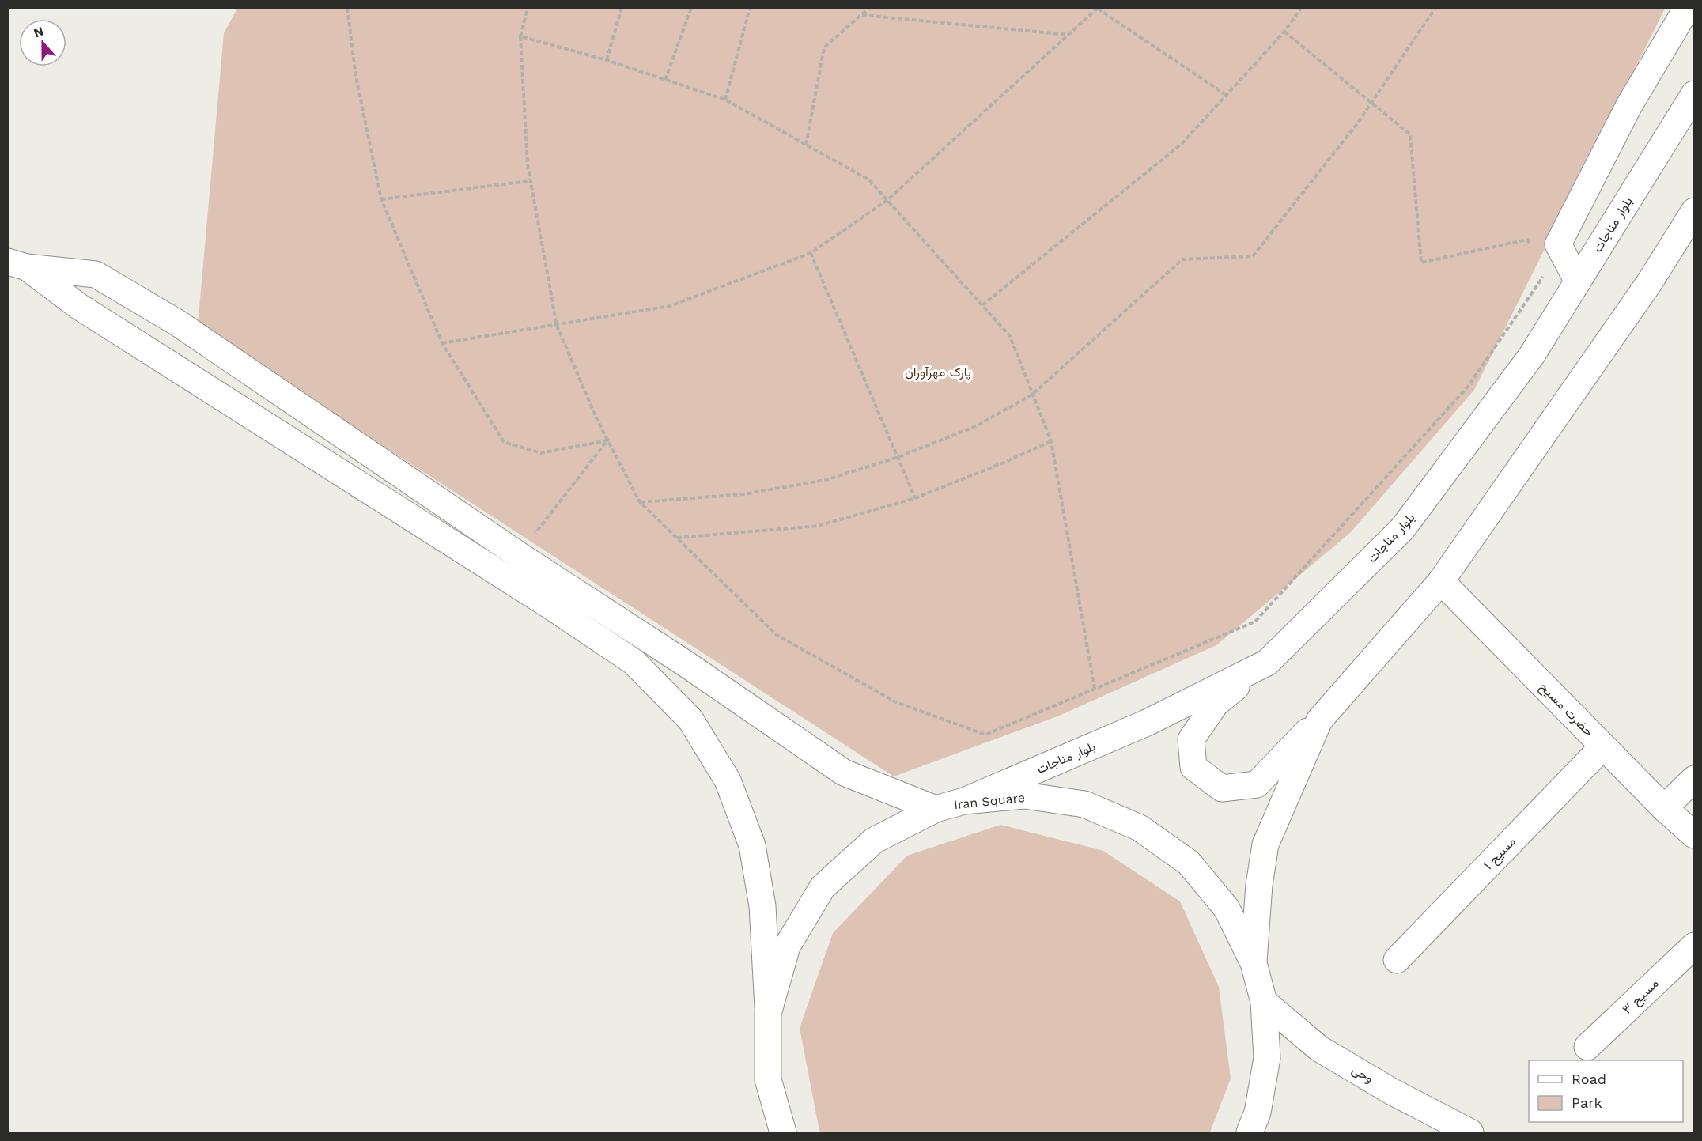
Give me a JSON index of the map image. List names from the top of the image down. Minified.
{"streets":{"street":["بلوار مناجات","حضرت مسیح","Iran Square","مسیح ۱","مسیح ۳","وحی"]},"crossings":[["بلوار مناجات","Iran Square"],["حضرت مسیح","مسیح ۱"],["Iran Square","وحی"]],"parks":["پارک مهرآوران"],"legend":["Road","Park"],"north":"top"}
